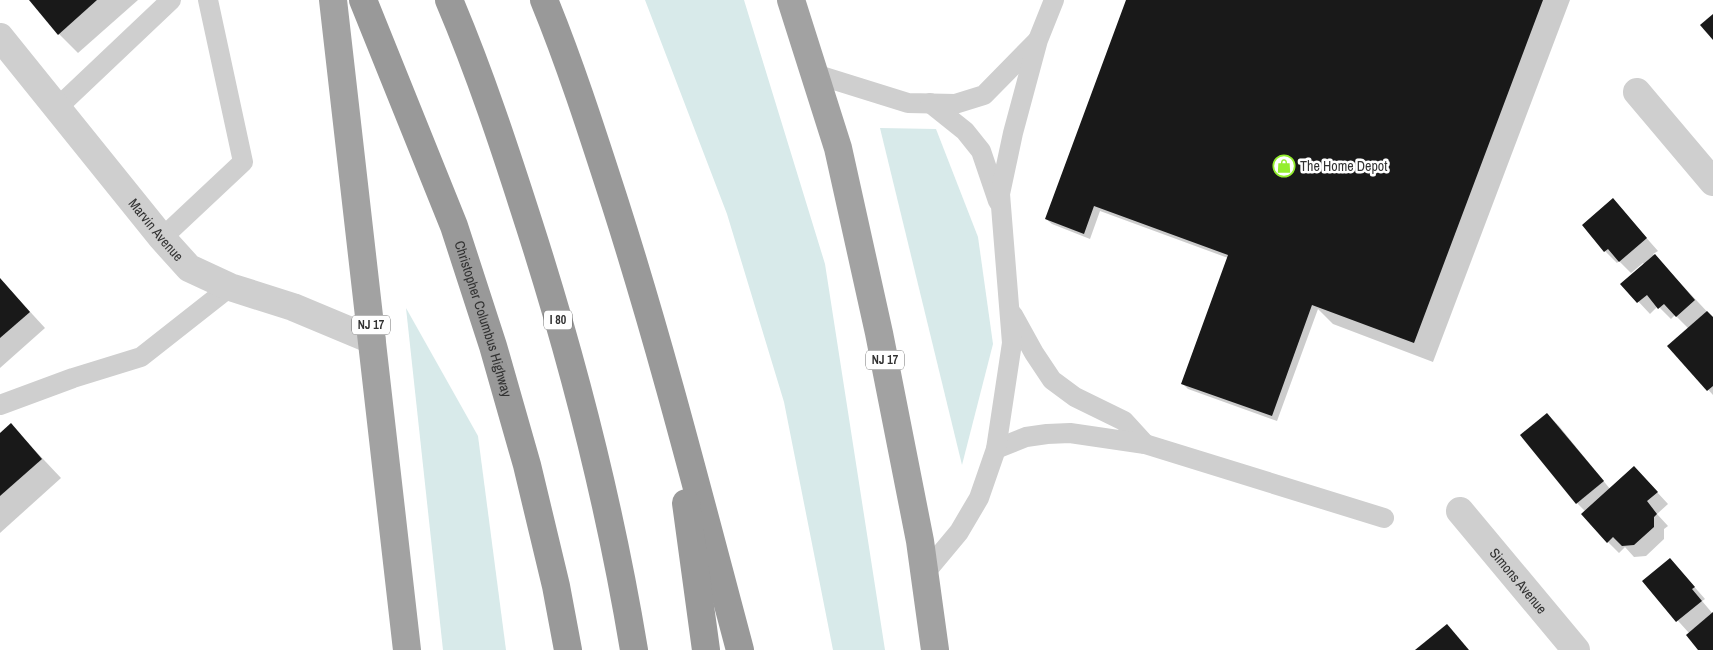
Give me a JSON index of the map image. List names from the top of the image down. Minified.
{"streets":{"highway":["Christopher Columbus Highway","I 80","NJ 17"],"street":["Marvin Avenue","Simons Avenue"]},"crossings":[["Marvin Avenue","NJ 17"]],"places":{"shop":["The Home Depot"]}}
